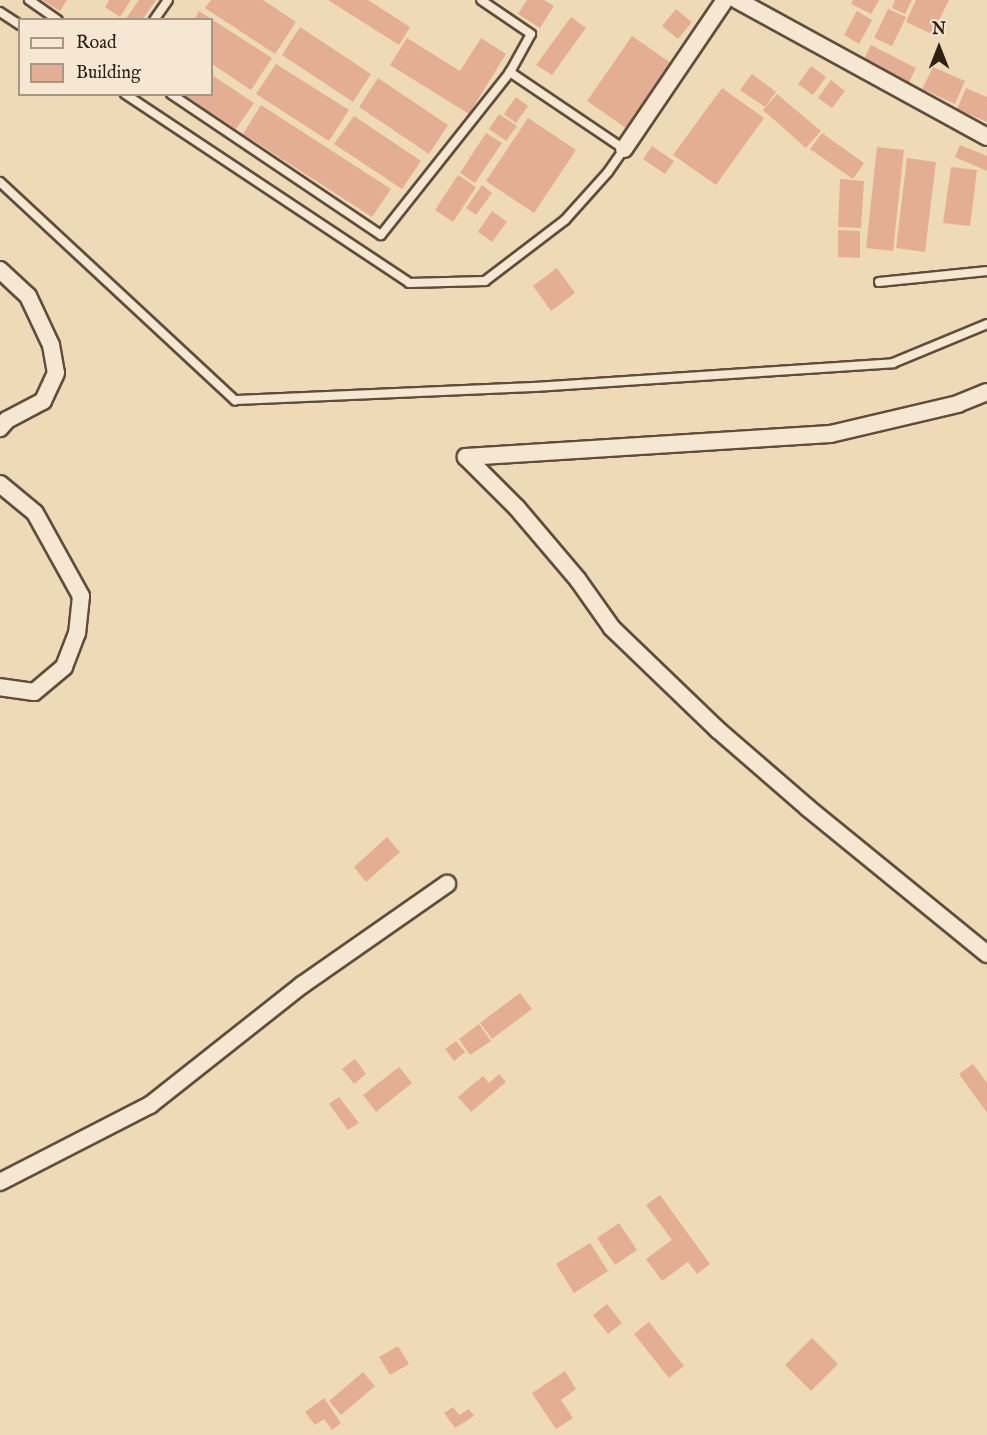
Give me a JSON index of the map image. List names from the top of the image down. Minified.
{"legend":["Road","Building"],"north":"top"}
